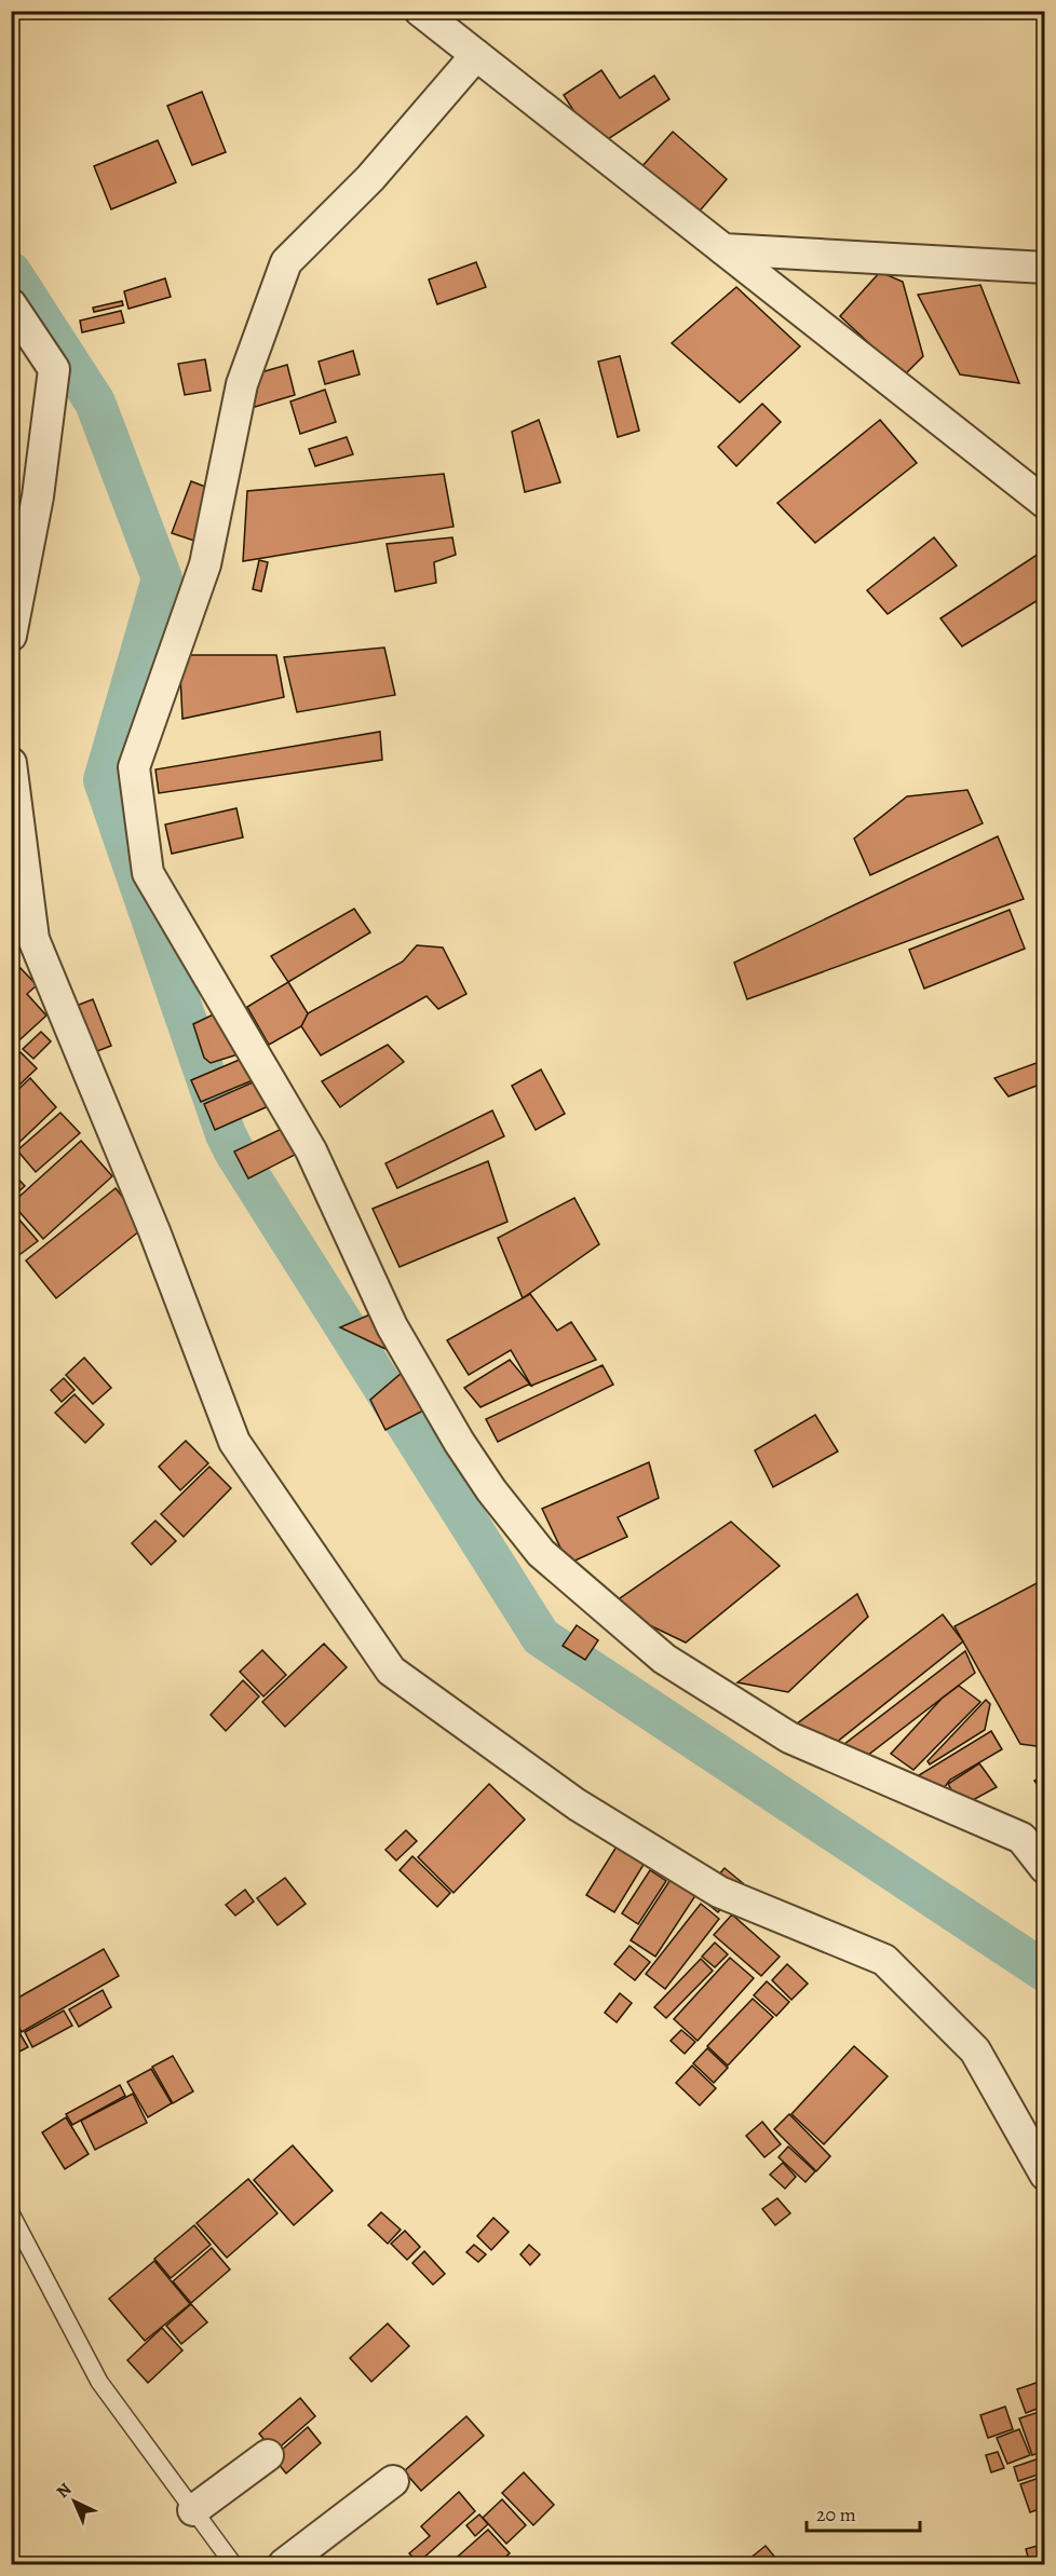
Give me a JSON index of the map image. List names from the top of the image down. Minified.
{"scale_bar":"20 m","north":"top left"}
